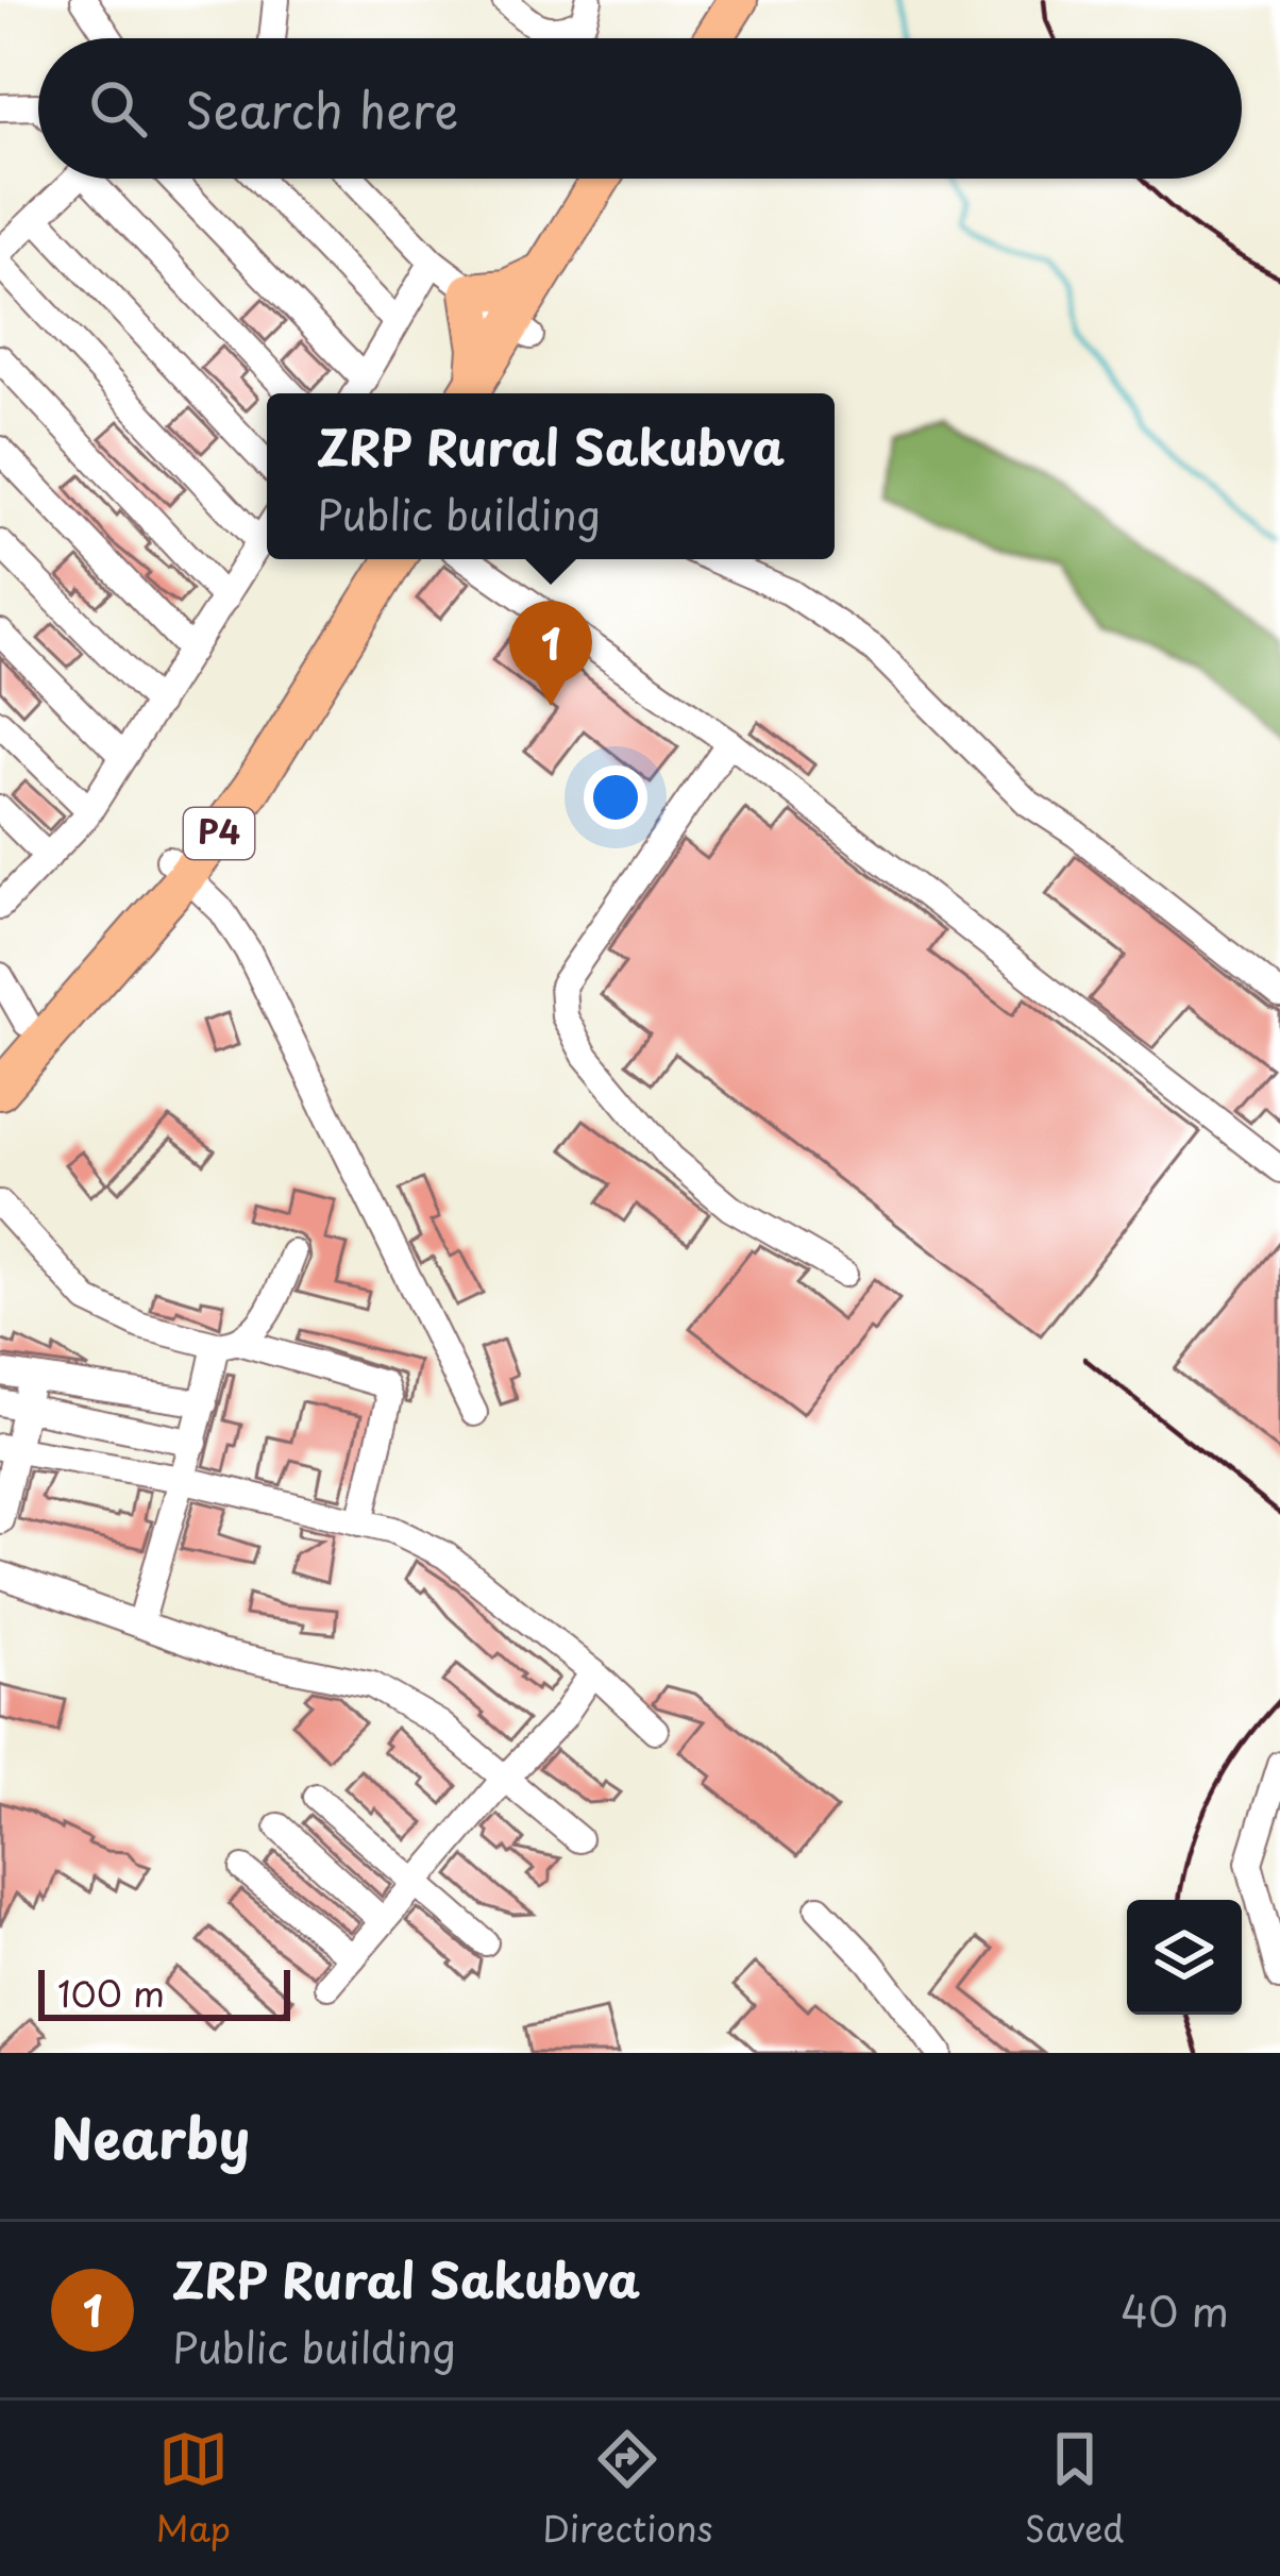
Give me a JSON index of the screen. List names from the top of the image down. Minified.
{"streets":{"highway":["P4"]},"scale_bar":"100 m","page":{"search":"Search here","popup":["ZRP Rural Sakubva","Public building"],"pins":"1","scale":"100 m","heading":"Nearby","list":[{"mark":"1","name":"ZRP Rural Sakubva","note":"Public building","value":"40 m"}],"nav":["Map","Directions","Saved"]}}
